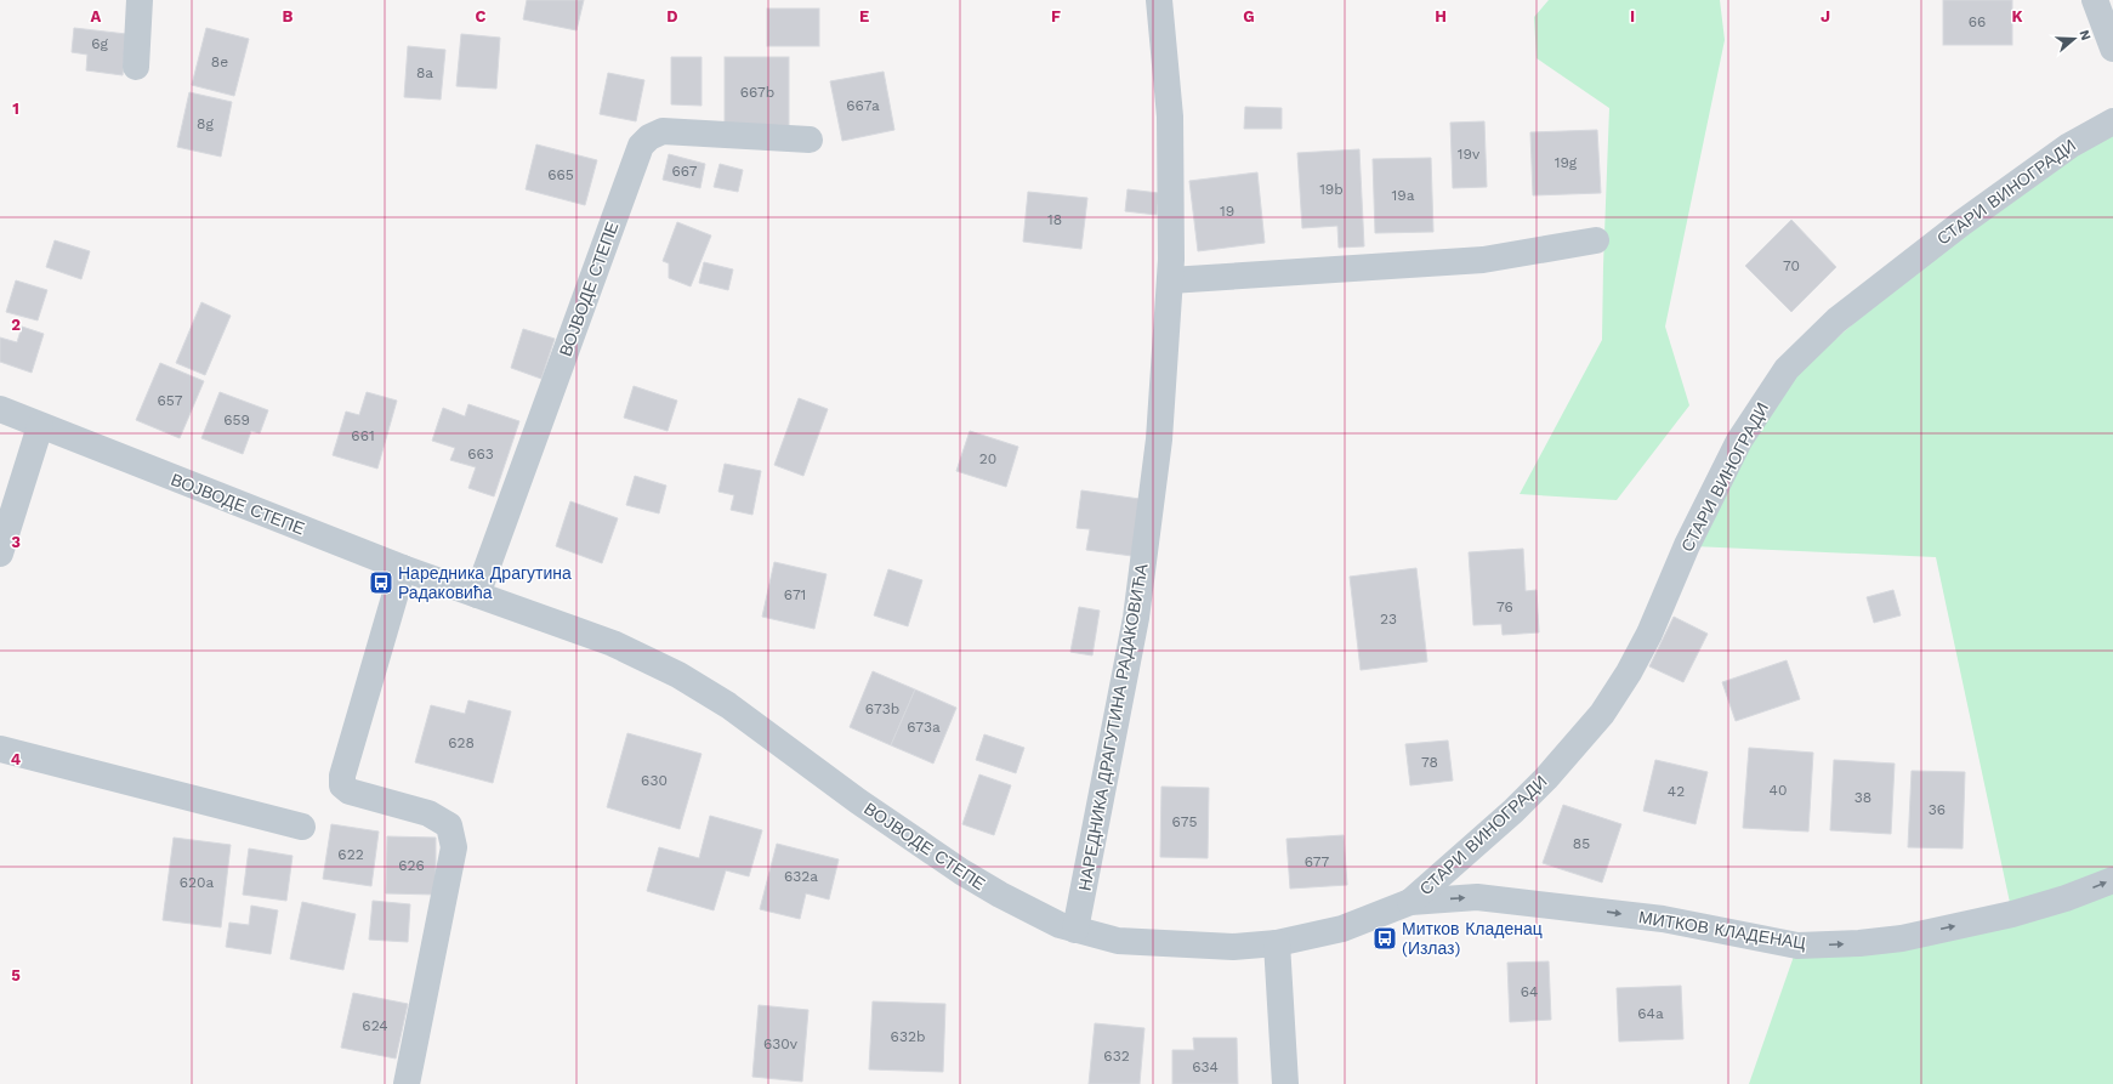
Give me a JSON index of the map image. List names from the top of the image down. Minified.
{"streets":{"street":["СТАРИ ВИНОГРАДИ","ВОЈВОДЕ СТЕПЕ","НАРЕДНИКА ДРАГУТИНА РАДАКОВИЋА","МИТКОВ КЛАДЕНАЦ"]},"crossings":[["СТАРИ ВИНОГРАДИ","МИТКОВ КЛАДЕНАЦ"],["ВОЈВОДЕ СТЕПЕ","НАРЕДНИКА ДРАГУТИНА РАДАКОВИЋА"],["ВОЈВОДЕ СТЕПЕ","МИТКОВ КЛАДЕНАЦ"]],"one_way":["МИТКОВ КЛАДЕНАЦ"],"places":{"bus stop":["Наредника Драгутина Радаковића","Митков Кладенац (Излаз)"]},"house_numbers":["66","6g","8e","8a","667b","667a","8g","19v","19g","667","665","19b","19a","19","18","70","657","659","661","663","20","671","76","23","673b","673a","628","78","630","40","42","38","36","675","85","622","677","626","632a","620a","64","64a","624","632b","630v","632","634"],"north":"right","grid":{"columns":["A","B","C","D","E","F","G","H","I","J","K"],"rows":["1","2","3","4","5"]}}
